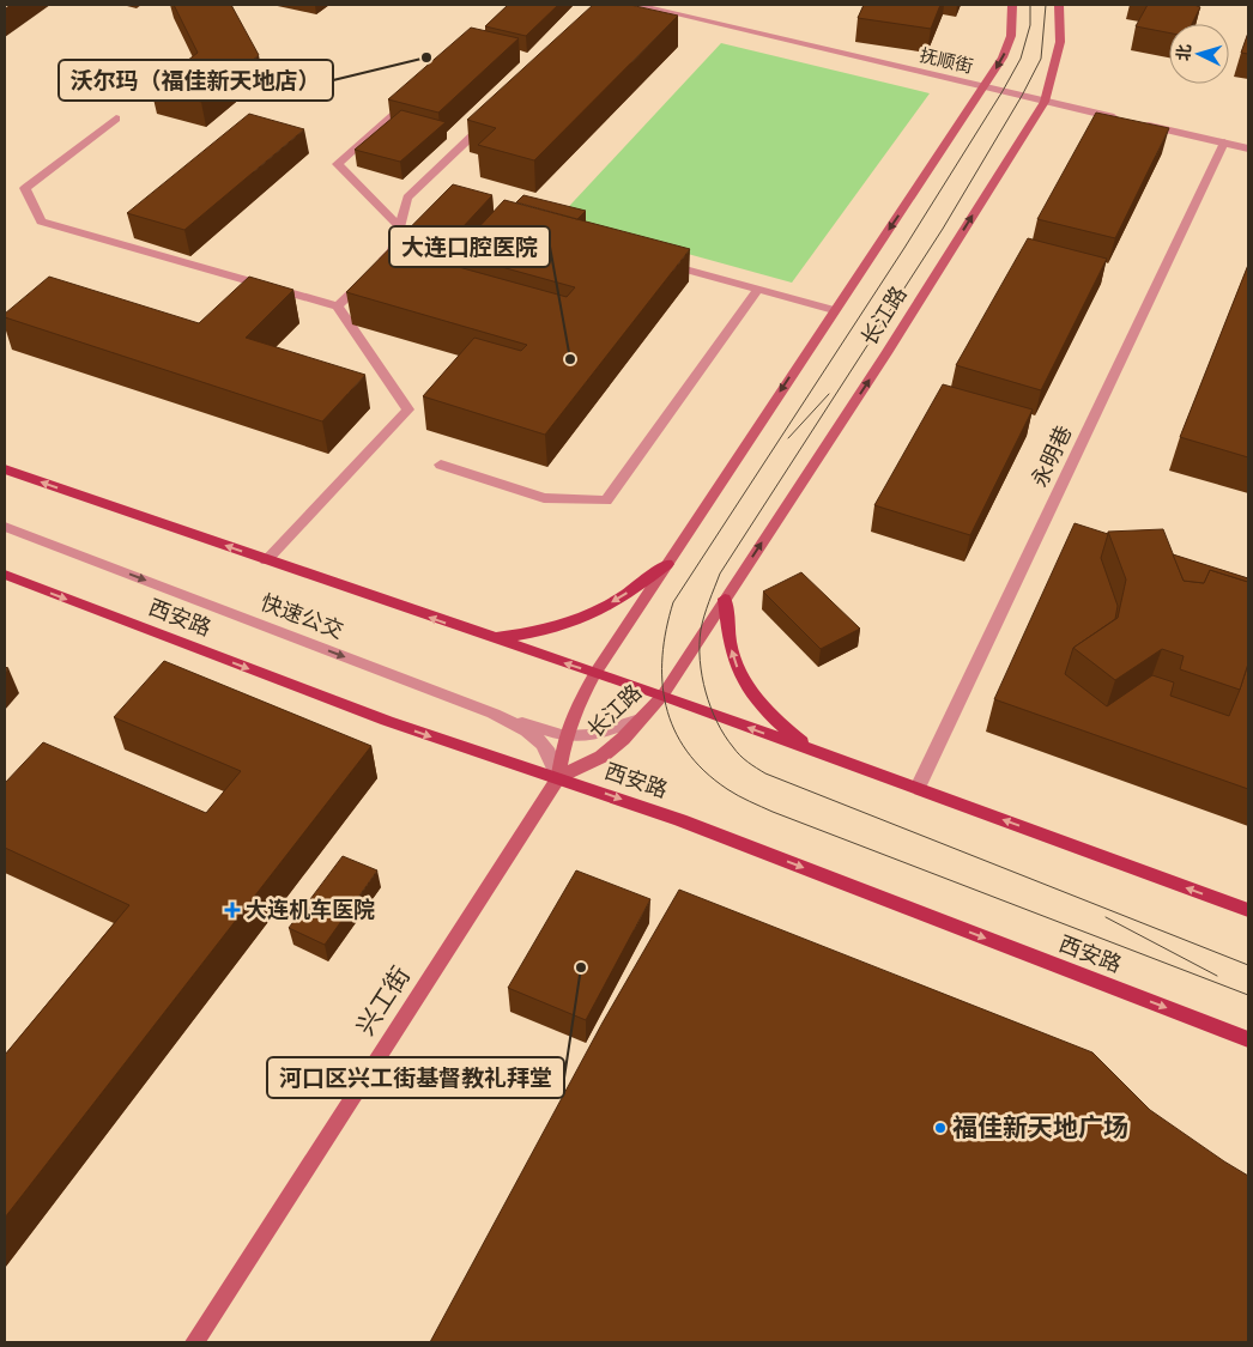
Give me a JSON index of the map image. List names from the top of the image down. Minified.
{"streets":{"main road":["长江路","西安路","兴工街"],"street":["抚顺街","永明巷","快速公交"]},"crossings":[["抚顺街","长江路"],["抚顺街","永明巷"],["长江路","快速公交"],["长江路","西安路"],["长江路","兴工街"],["快速公交","西安路"],["快速公交","兴工街"],["西安路","兴工街"]],"one_way":["快速公交"],"places":{"other":["沃尔玛（福佳新天地店）","大连口腔医院","河口区兴工街基督教礼拜堂","福佳新天地广场"],"health":["大连机车医院"]},"north":"left"}
